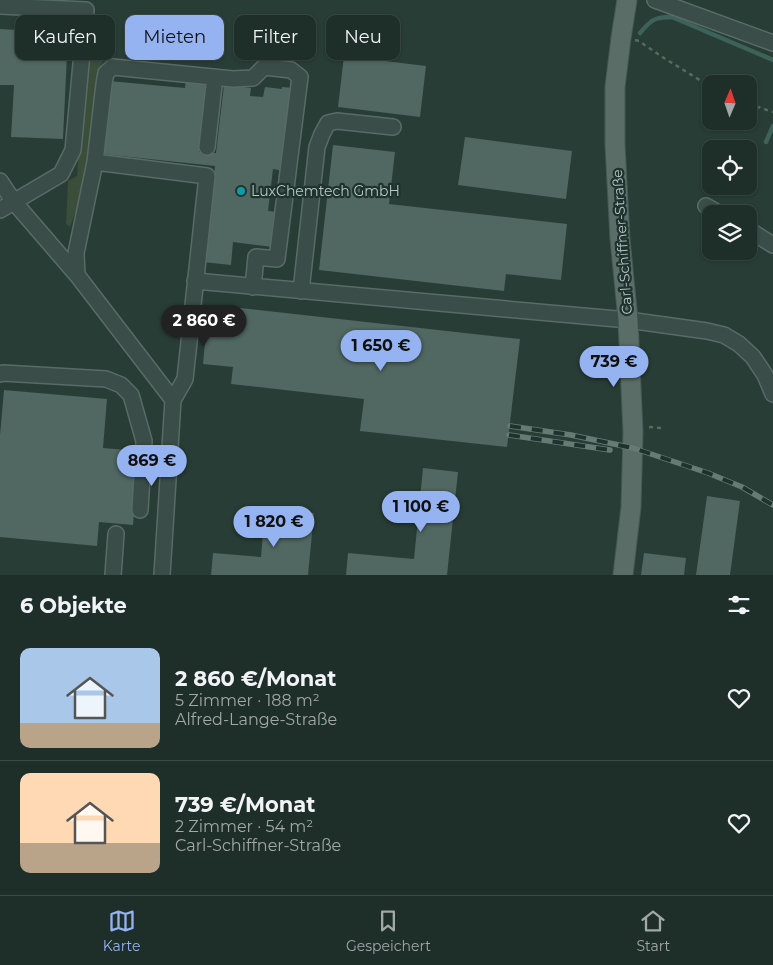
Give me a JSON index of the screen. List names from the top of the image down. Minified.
{"streets":{"main road":["Carl-Schiffner-Straße"]},"places":["LuxChemtech GmbH"],"north":"top","page":{"chip":["Kaufen","Mieten","Filter","Neu"],"price":["2 860 €","1 650 €","739 €","869 €","1 100 €","1 820 €"],"heading":"6 Objekte","list":[{"name":"2 860 €/Monat","note":"5 Zimmer · 188 m² · Alfred-Lange-Straße"},{"name":"739 €/Monat","note":"2 Zimmer · 54 m² · Carl-Schiffner-Straße"}],"tabs":["Karte","Gespeichert","Start"]}}
